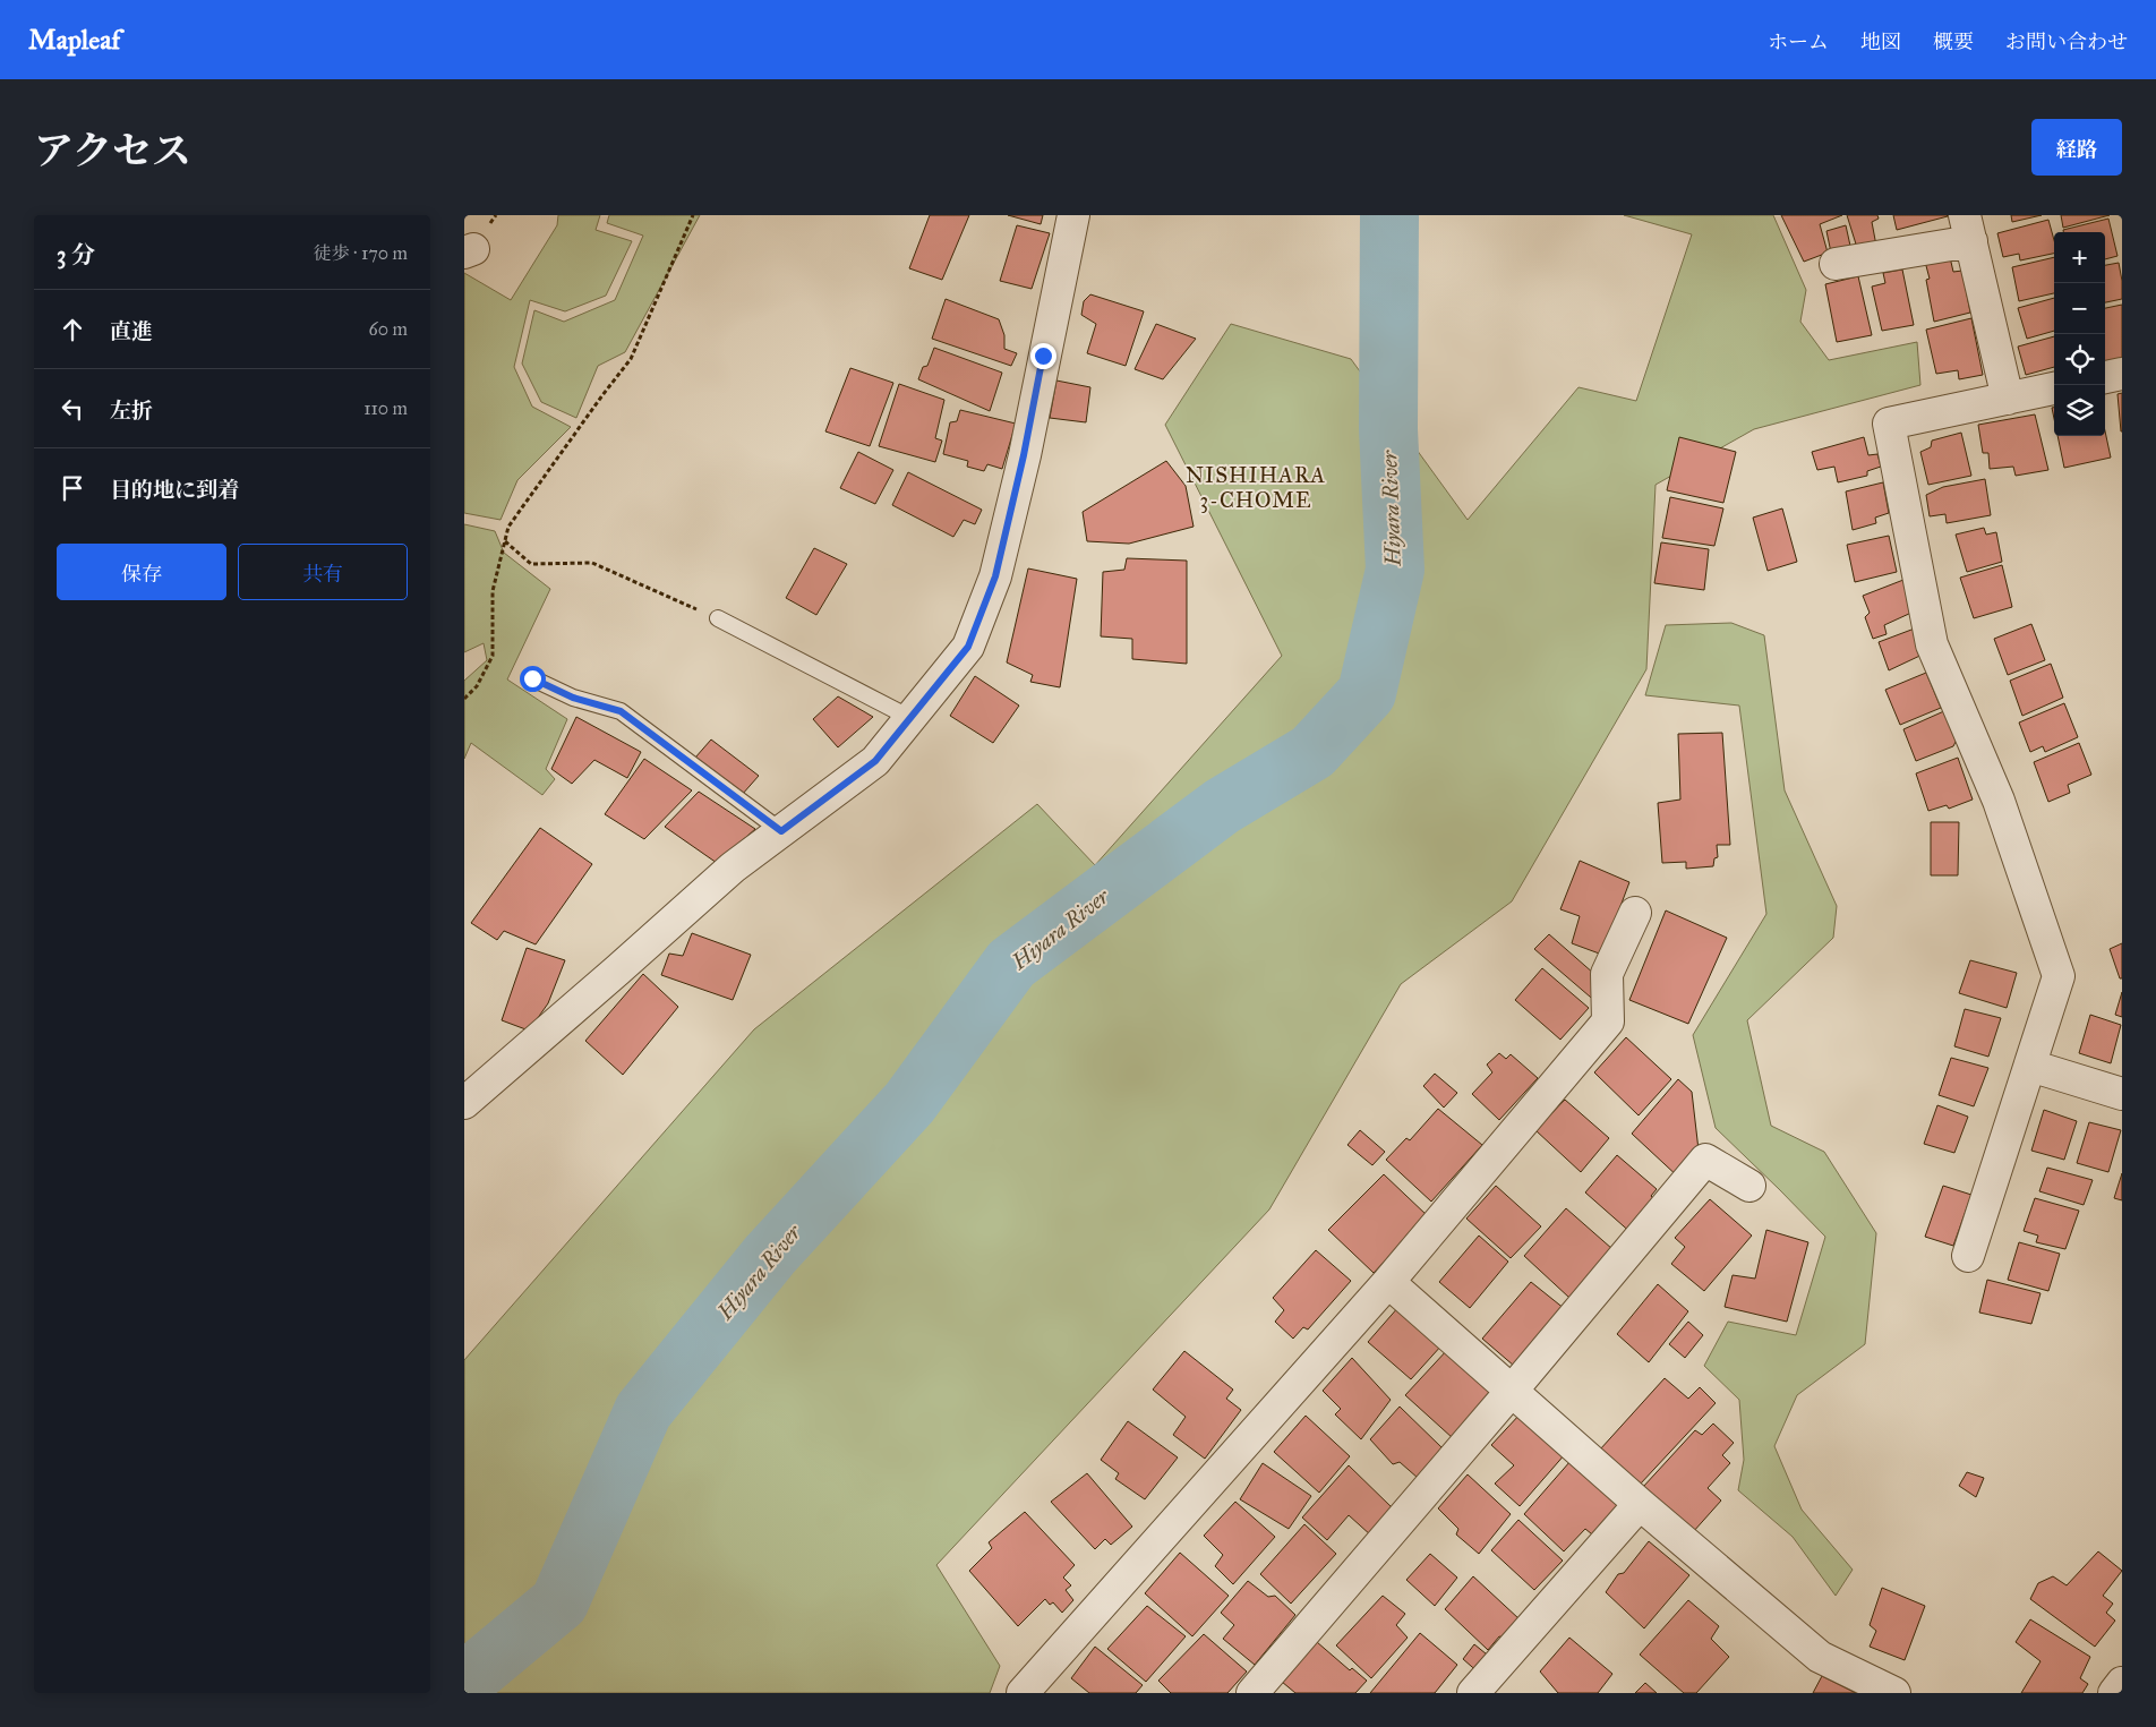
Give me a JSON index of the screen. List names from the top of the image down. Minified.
{"districts":["NISHIHARA 3-CHOME"],"water":["Hiyara River"],"page":{"header":"Mapleaf","nav":["ホーム","地図","概要","お問い合わせ"],"title":"アクセス","buttons":["経路",["保存","共有"]],"heading":["3 分","徒歩 · 170 m"],"map_buttons":["+","−"],"list":[["直進","60 m"],["左折","110 m"],"目的地に到着"]}}
